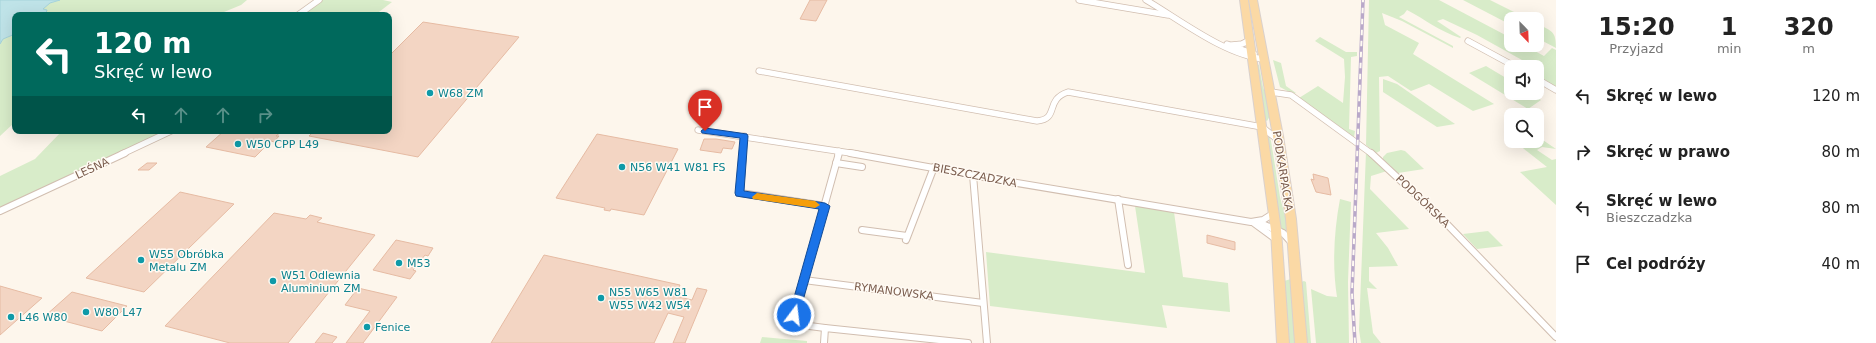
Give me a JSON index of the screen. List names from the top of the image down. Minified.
{"streets":{"main road":["PODKARPACKA"],"street":["LEŚNA","BIESZCZADZKA","PODGÓRSKA","RYMANOWSKA"]},"crossings":[["PODKARPACKA","BIESZCZADZKA"],["PODKARPACKA","PODGÓRSKA"]],"places":["W68 ZM","W50 CPP L49","N56 W41 W81 FS","W55 Obróbka Metalu ZM","M53","W51 Odlewnia Aluminium ZM","N55 W65 W81 W55 W42 W54","W80 L47","L46 W80","Fenice"],"north":"bottom right","page":{"eta":["15:20","Przyjazd","1","min","320","m"],"turn":["120 m","Skręć w lewo"],"list":[{"name":"Skręć w lewo","value":"120 m"},{"name":"Skręć w prawo","value":"80 m"},{"name":"Skręć w lewo","note":"Bieszczadzka","value":"80 m"},{"name":"Cel podróży","value":"40 m"}]}}
